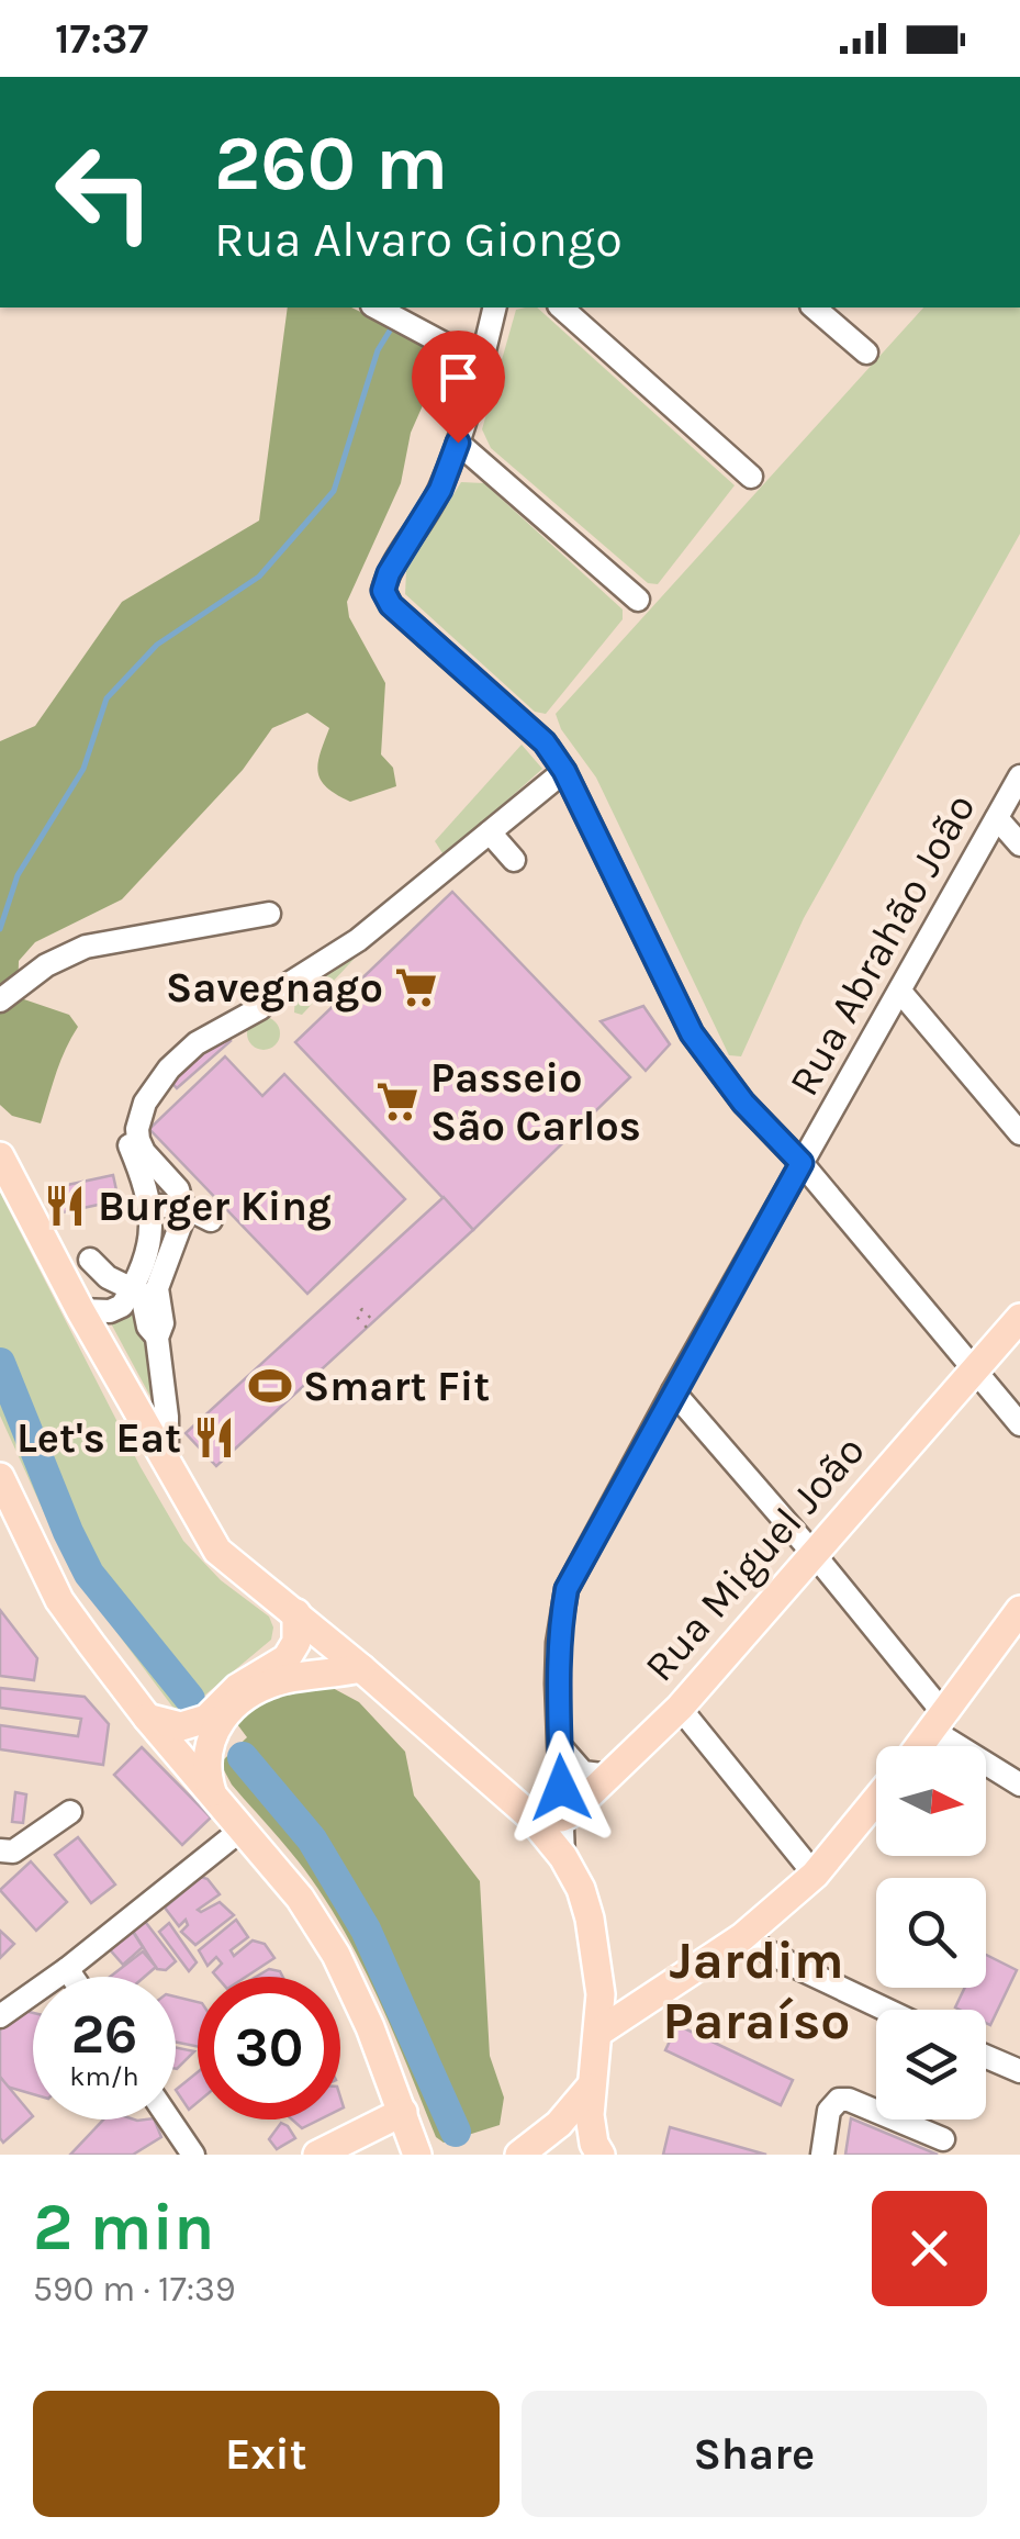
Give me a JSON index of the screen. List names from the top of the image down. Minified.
{"streets":{"main road":["Rua Miguel João"],"street":["Rua Abrahão João"]},"crossings":[["Rua Abrahão João","Rua Miguel João"]],"districts":["Jardim Paraíso"],"places":{"supermarket":["Savegnago","Passeio São Carlos"],"restaurant":["Burger King","Let's Eat"],"sports":["Smart Fit"]},"north":"right","page":{"status":"17:37","turn":["260 m","Rua Alvaro Giongo"],"speed":"26 km/h","limit":"30","heading":["2 min","590 m · 17:39"],"buttons":["Exit","Share"]}}
